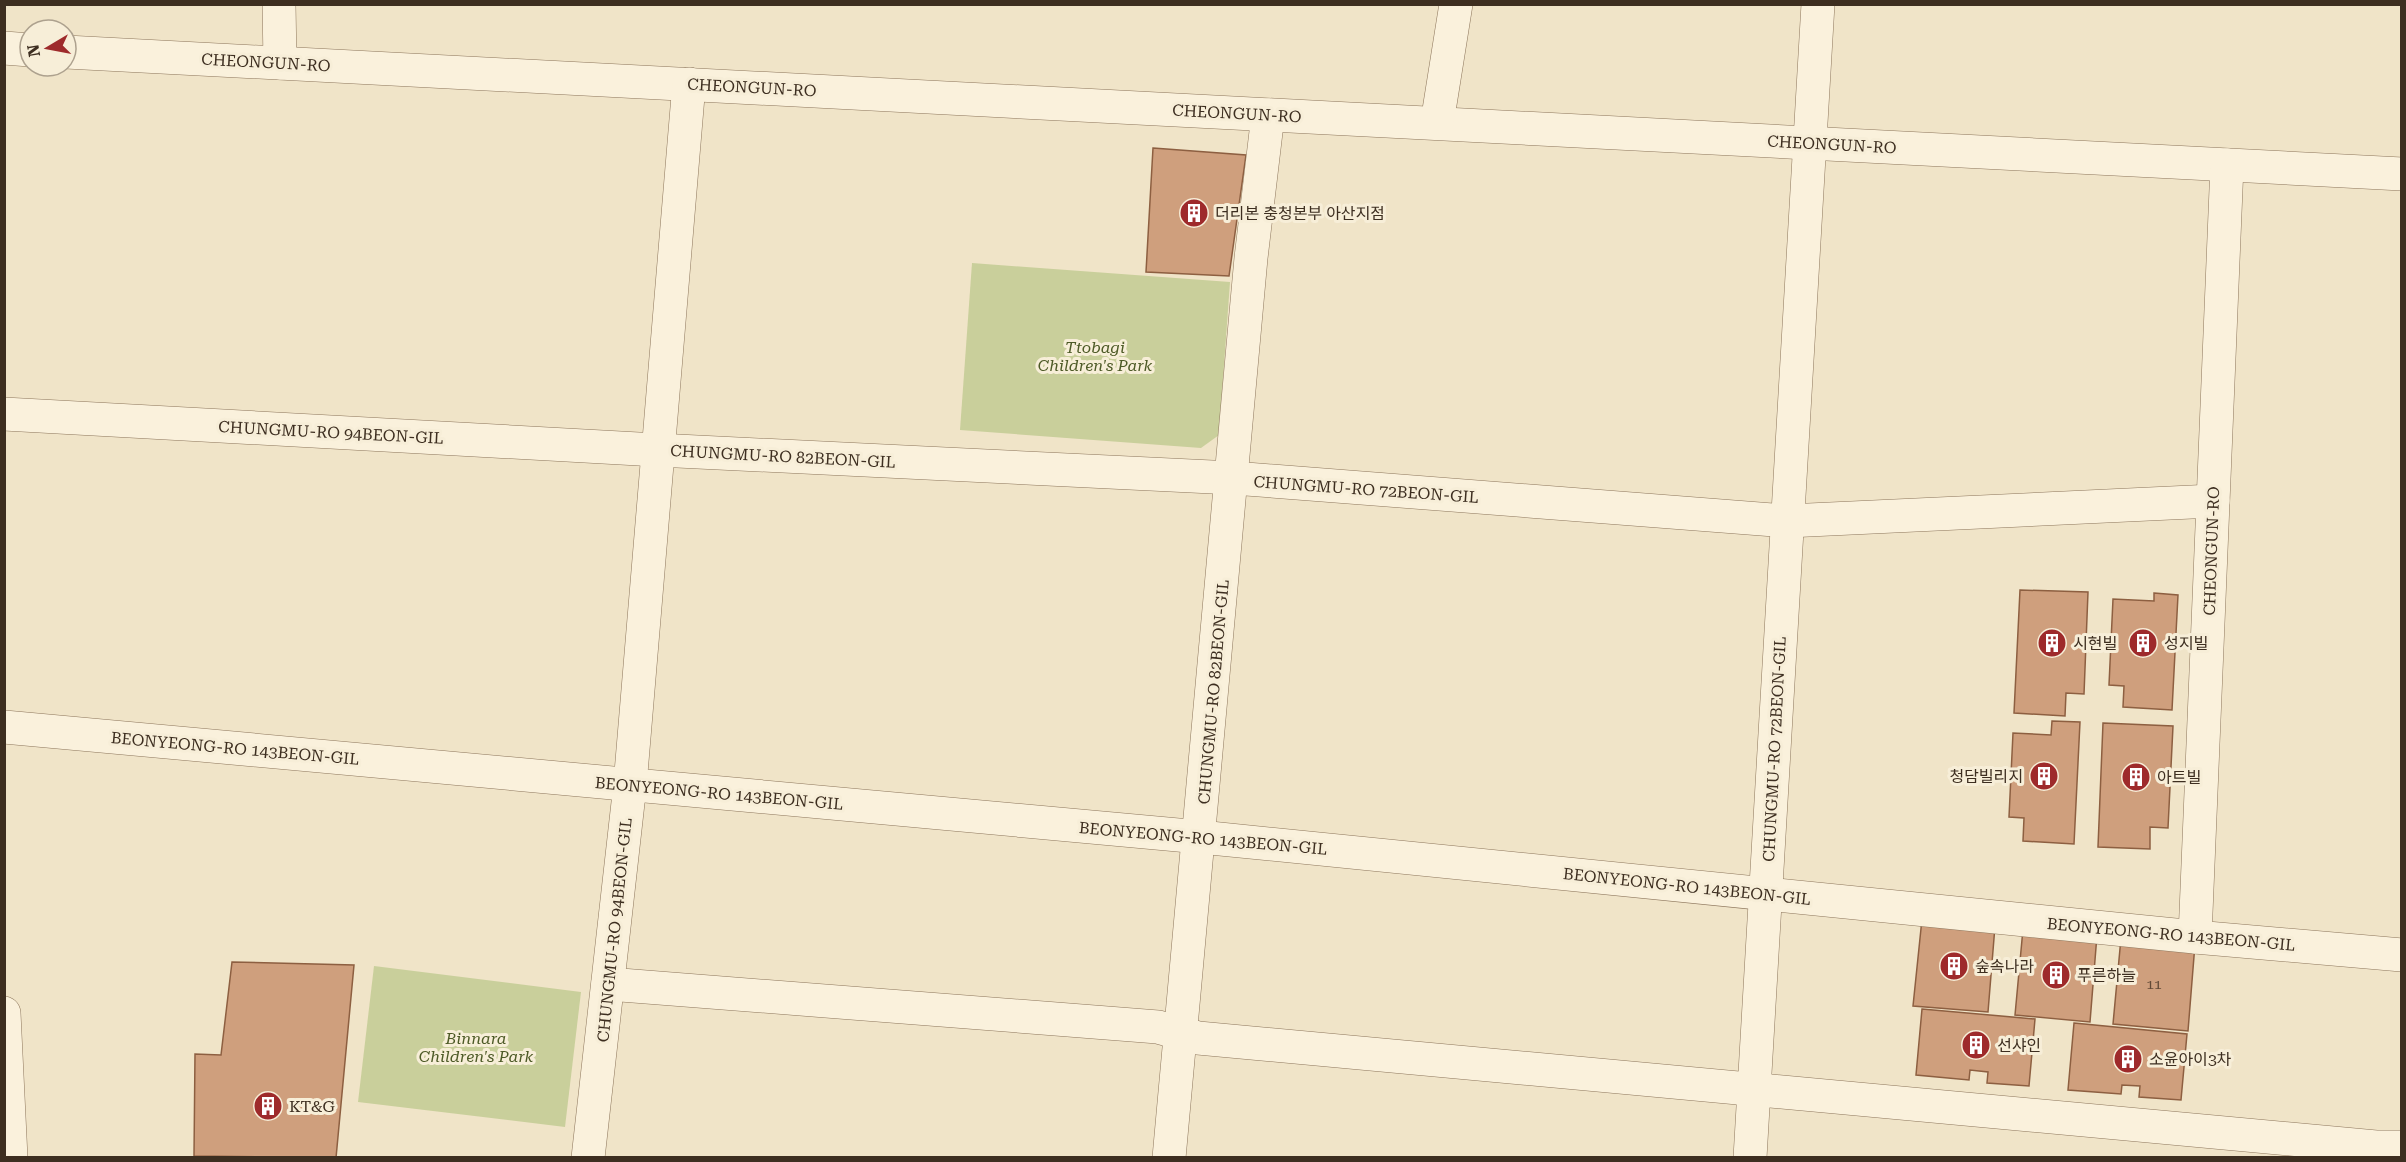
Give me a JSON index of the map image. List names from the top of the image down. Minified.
{"streets":{"street":["CHEONGUN-RO","CHUNGMU-RO 94BEON-GIL","CHUNGMU-RO 82BEON-GIL","CHUNGMU-RO 72BEON-GIL","BEONYEONG-RO 143BEON-GIL"]},"crossings":[["CHEONGUN-RO","CHUNGMU-RO 94BEON-GIL"],["CHEONGUN-RO","CHUNGMU-RO 82BEON-GIL"],["CHEONGUN-RO","CHUNGMU-RO 72BEON-GIL"],["CHEONGUN-RO","BEONYEONG-RO 143BEON-GIL"],["CHUNGMU-RO 94BEON-GIL","CHUNGMU-RO 82BEON-GIL"],["CHUNGMU-RO 94BEON-GIL","BEONYEONG-RO 143BEON-GIL"],["CHUNGMU-RO 82BEON-GIL","CHUNGMU-RO 72BEON-GIL"],["CHUNGMU-RO 82BEON-GIL","BEONYEONG-RO 143BEON-GIL"],["CHUNGMU-RO 72BEON-GIL","BEONYEONG-RO 143BEON-GIL"]],"parks":["Ttobagi Children's Park","Binnara Children's Park"],"places":{"building":["더리본 충청본부 아산지점","시현빌","성지빌","청담빌리지","아트빌","숲속나라","푸른하늘","선샤인","소윤아이3차","KT&G"]},"house_numbers":["11"],"north":"left"}
